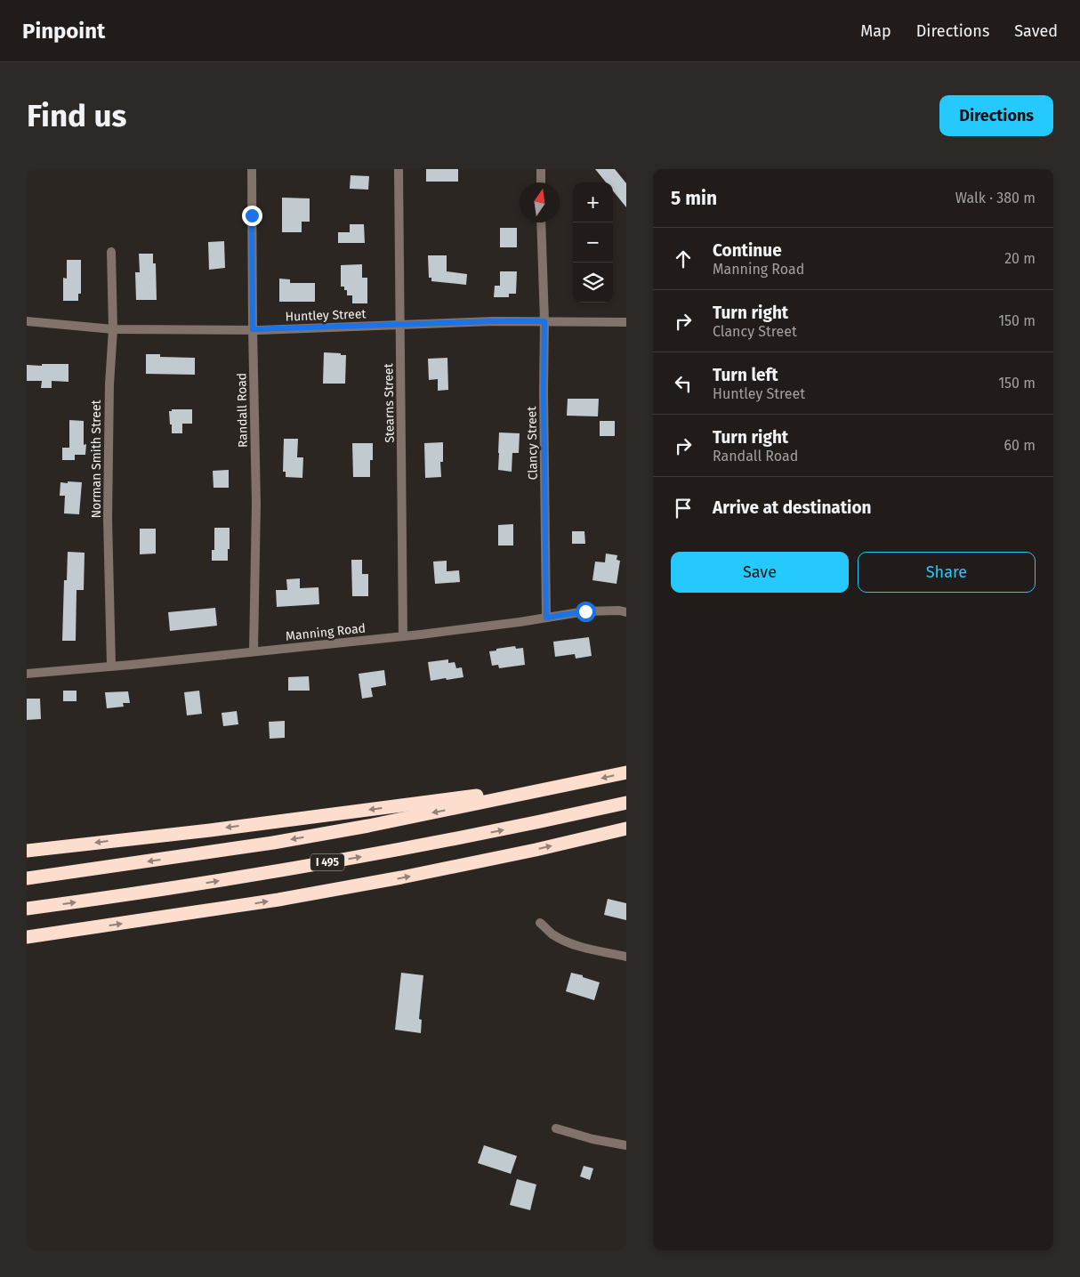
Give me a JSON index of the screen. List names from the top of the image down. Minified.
{"streets":{"highway":["I 495"],"street":["Huntley Street","Stearns Street","Randall Road","Clancy Street","Norman Smith Street","Manning Road"]},"crossings":[["Huntley Street","Stearns Street"],["Huntley Street","Randall Road"],["Huntley Street","Clancy Street"],["Huntley Street","Norman Smith Street"],["Stearns Street","Manning Road"],["Randall Road","Manning Road"],["Clancy Street","Manning Road"],["Norman Smith Street","Manning Road"]],"north":"top","page":{"header":"Pinpoint","nav":["Map","Directions","Saved"],"buttons":["Directions",["Save","Share"]],"title":"Find us","heading":["5 min","Walk · 380 m"],"map_buttons":["+","−"],"list":[["Continue","Manning Road","20 m"],["Turn right","Clancy Street","150 m"],["Turn left","Huntley Street","150 m"],["Turn right","Randall Road","60 m"],"Arrive at destination"]}}
